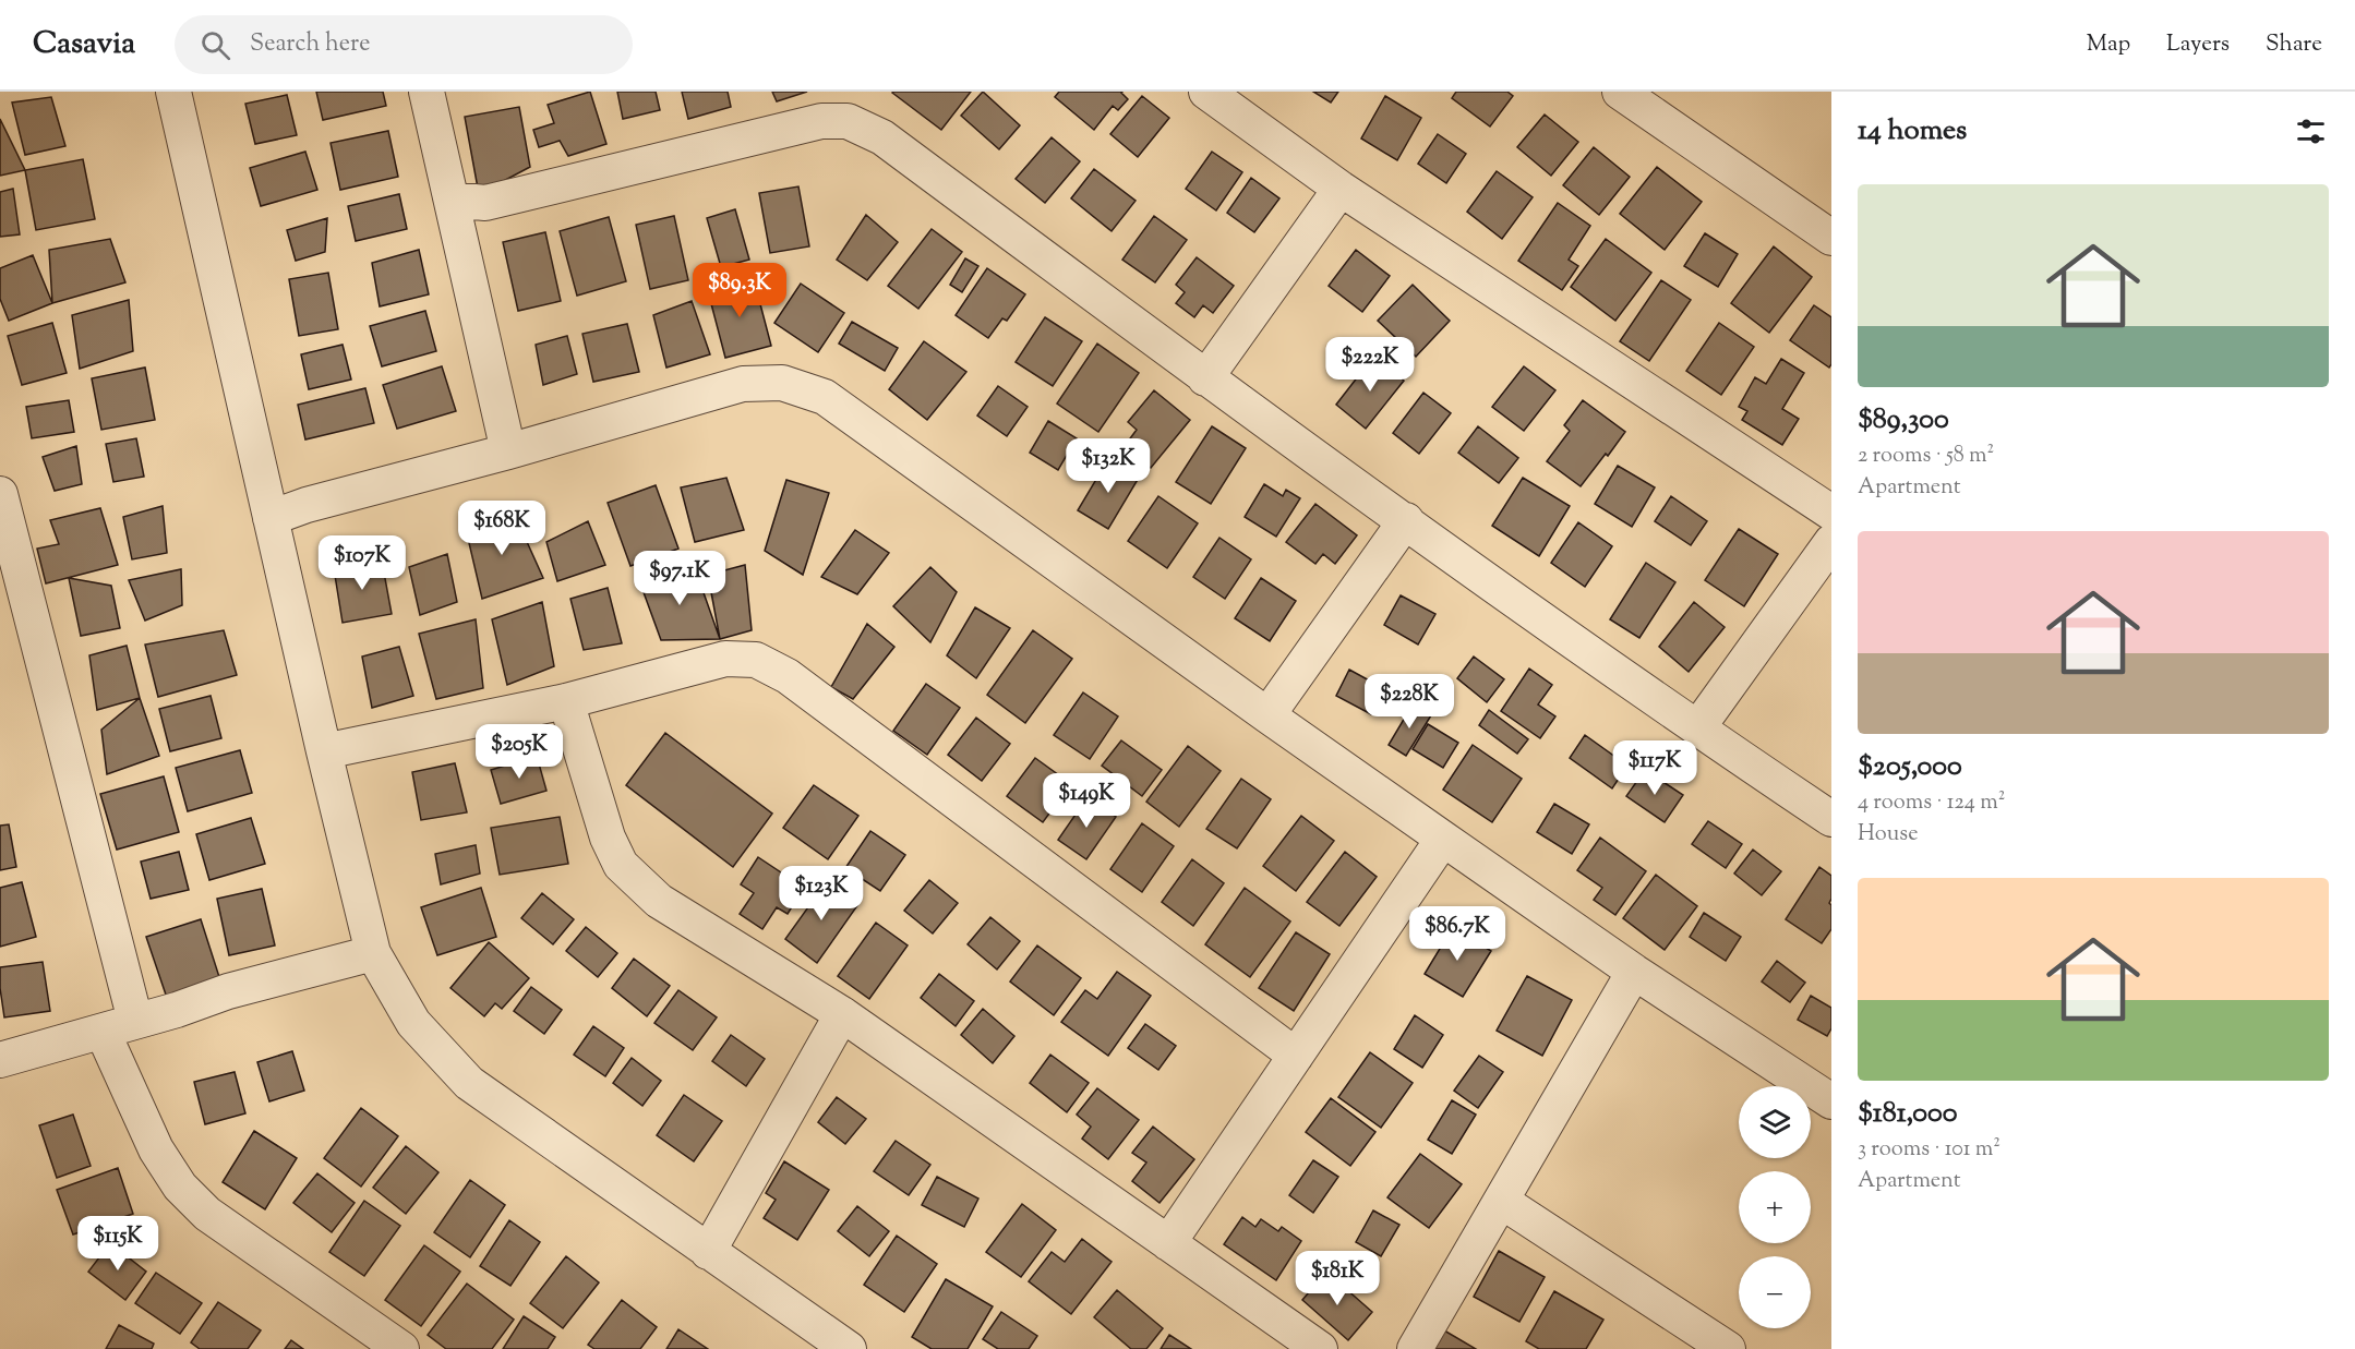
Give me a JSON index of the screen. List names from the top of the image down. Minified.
{"page":{"header":"Casavia","search":"Search here","nav":["Map","Layers","Share"],"heading":"14 homes","list":[{"name":"$89,300","note":"2 rooms · 58 m² · Apartment"},{"name":"$205,000","note":"4 rooms · 124 m² · House"},{"name":"$181,000","note":"3 rooms · 101 m² · Apartment"}],"price":["$89.3K","$222K","$132K","$168K","$107K","$97.1K","$228K","$205K","$117K","$149K","$123K","$86.7K","$115K","$181K"],"map_buttons":["+","−"]}}
